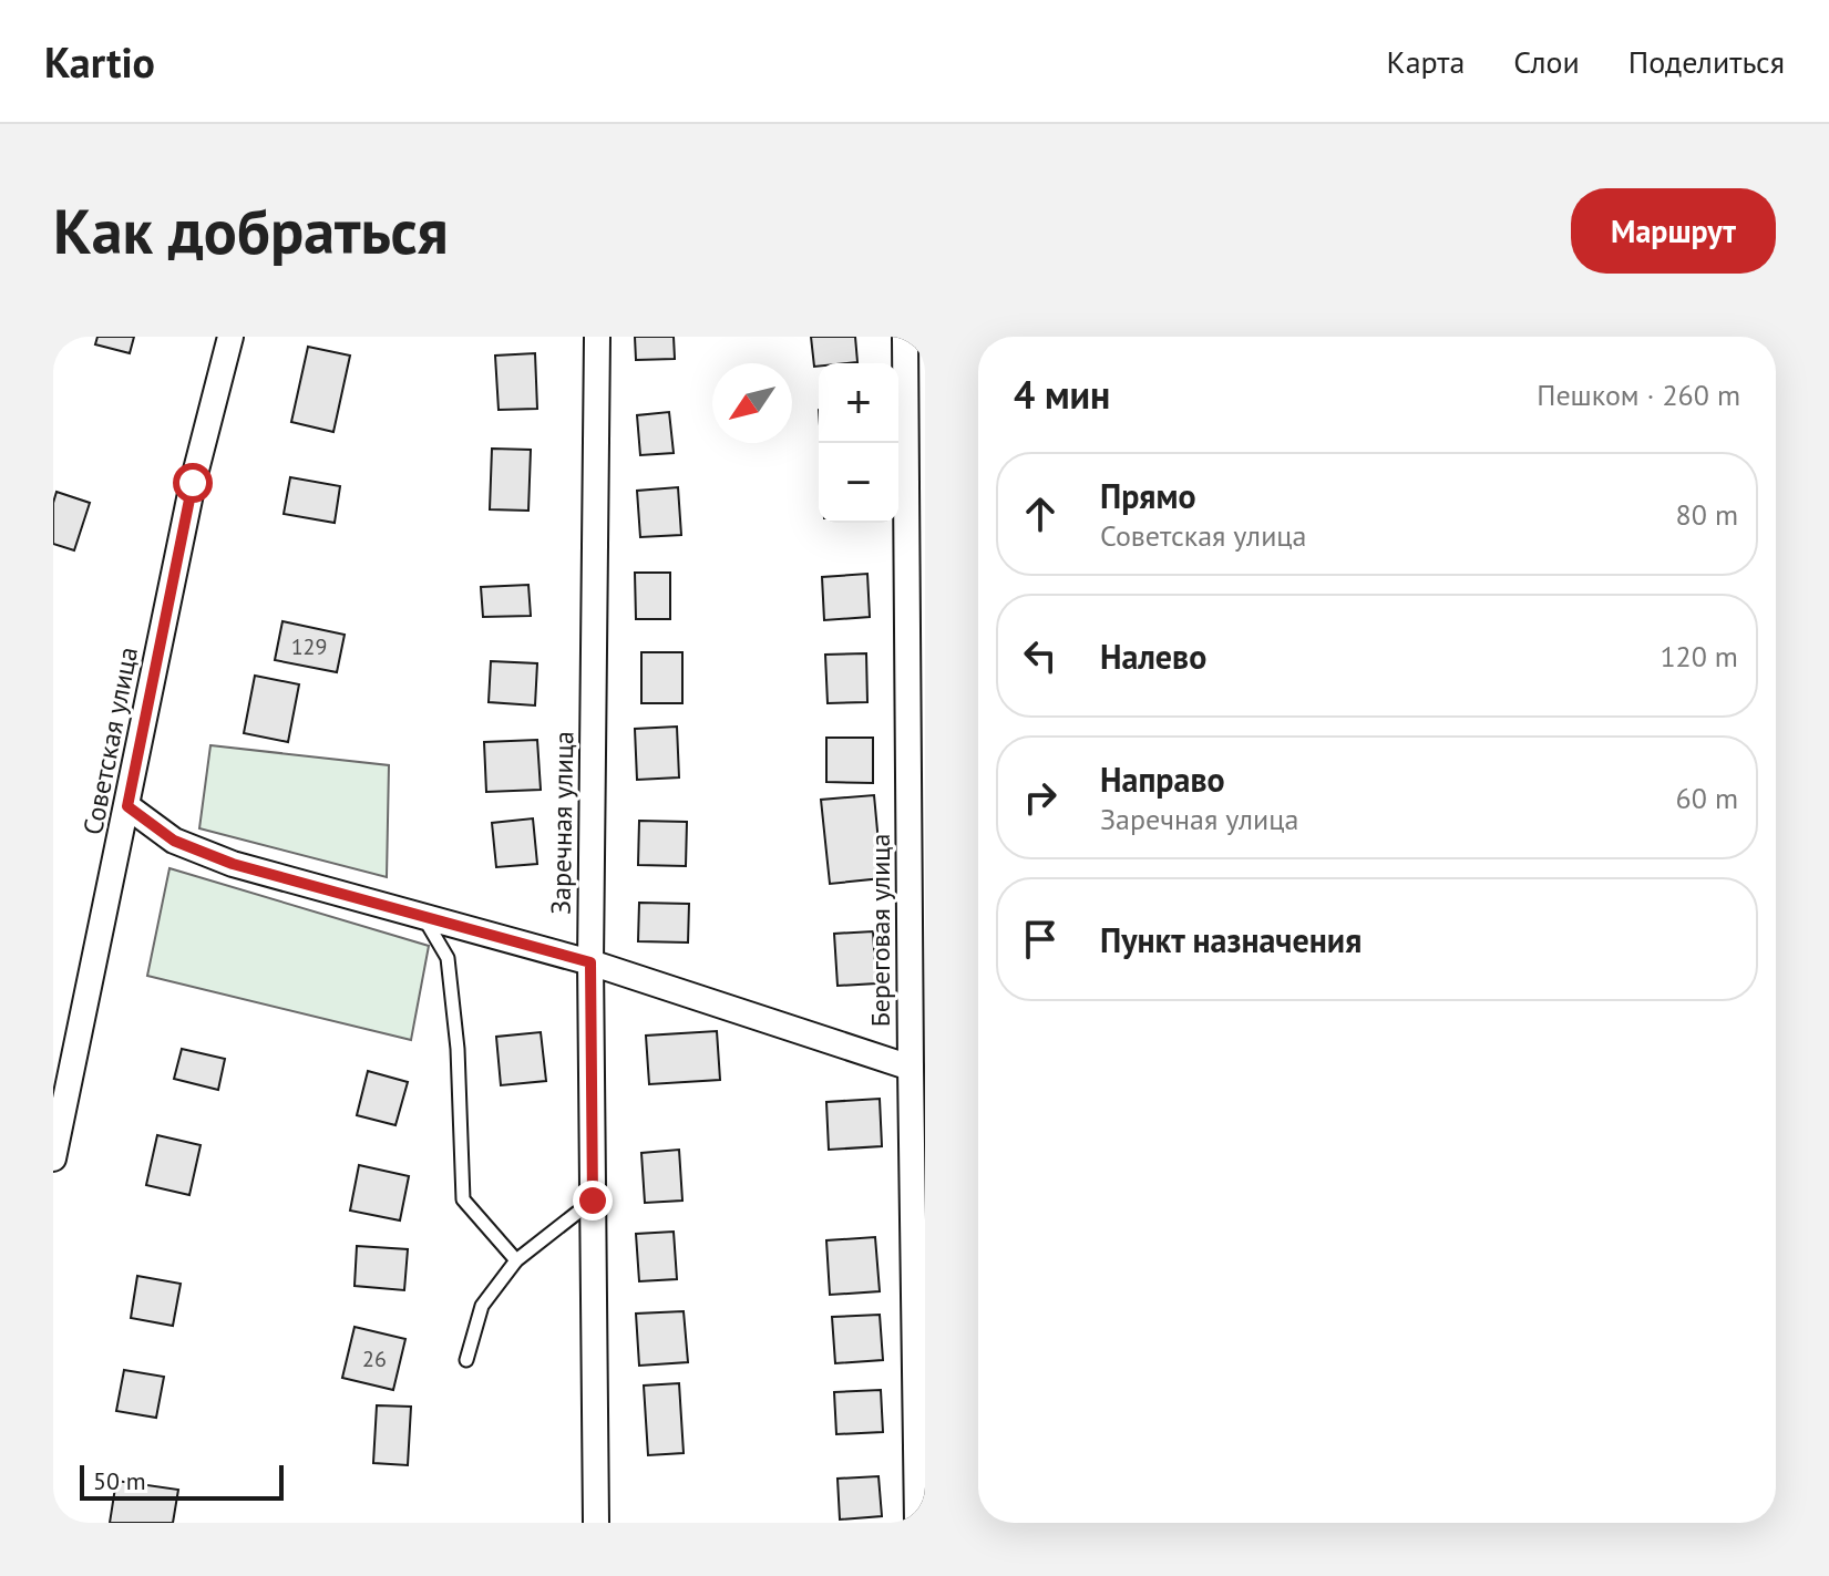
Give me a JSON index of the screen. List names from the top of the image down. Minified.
{"streets":{"street":["Советская улица","Заречная улица","Береговая улица"]},"house_numbers":["129","26"],"scale_bar":"50 m","north":"bottom left","page":{"header":"Kartio","nav":["Карта","Слои","Поделиться"],"buttons":"Маршрут","title":"Как добраться","heading":["4 мин","Пешком · 260 m"],"map_buttons":["+","−"],"list":[["Прямо","Советская улица","80 m"],["Налево","120 m"],["Направо","Заречная улица","60 m"],"Пункт назначения"],"scale":"50 m"}}
